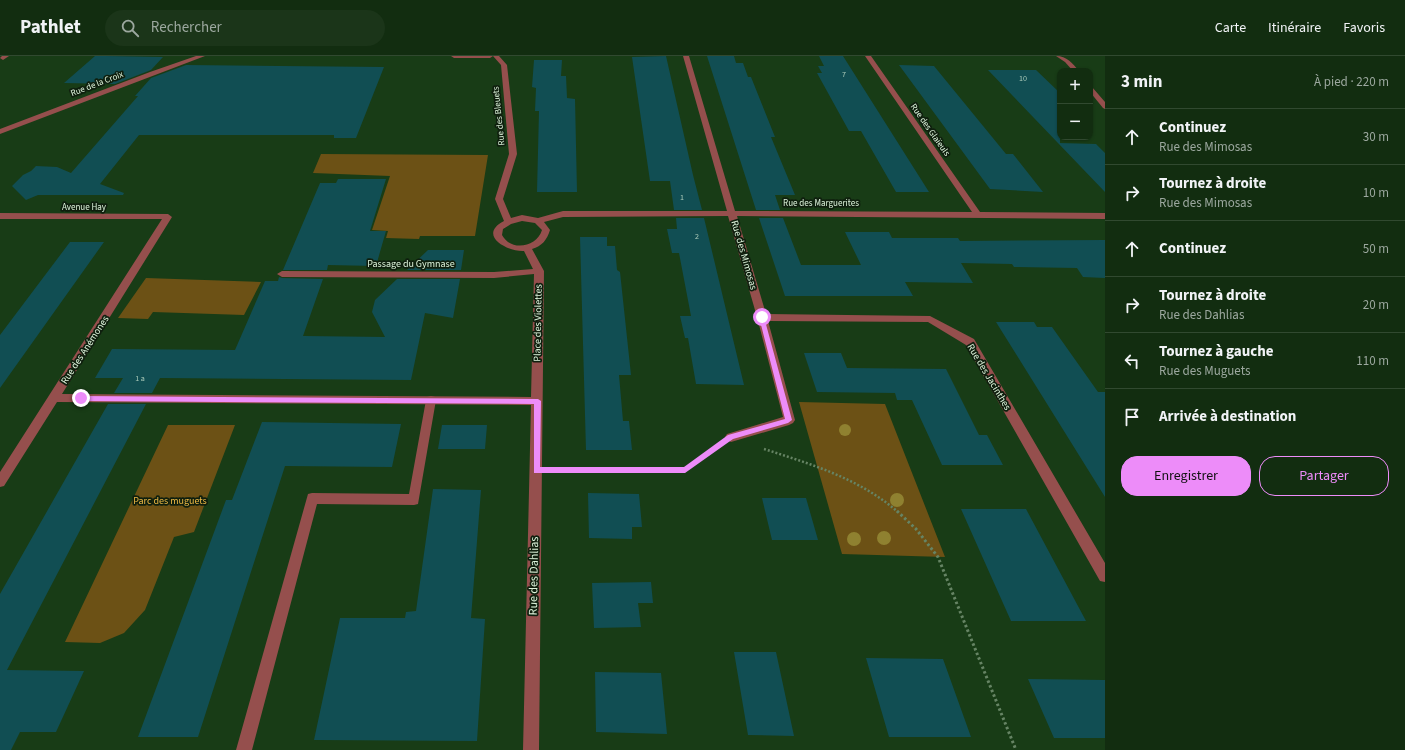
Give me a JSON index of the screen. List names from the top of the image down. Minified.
{"streets":{"street":["Rue de la Croix","Rue des Bleuets","Rue des Glaïeuls","Rue des Marguerites","Avenue Hay","Rue des Mimosas","Passage du Gymnase","Place des Violettes","Rue des Anémones","Rue des Jacinthes","Rue des Dahlias"]},"crossings":[["Rue des Bleuets","Rue des Marguerites"],["Rue des Bleuets","Place des Violettes"],["Rue des Glaïeuls","Rue des Marguerites"],["Rue des Marguerites","Rue des Mimosas"],["Rue des Marguerites","Place des Violettes"],["Avenue Hay","Rue des Anémones"],["Rue des Mimosas","Rue des Jacinthes"],["Passage du Gymnase","Place des Violettes"],["Place des Violettes","Rue des Dahlias"]],"parks":["Parc des muguets"],"house_numbers":["7","10","1","2","1 a"],"page":{"header":"Pathlet","search":"Rechercher","nav":["Carte","Itinéraire","Favoris"],"heading":["3 min","À pied · 220 m"],"map_buttons":["+","−"],"list":[["Continuez","Rue des Mimosas","30 m"],["Tournez à droite","Rue des Mimosas","10 m"],["Continuez","50 m"],["Tournez à droite","Rue des Dahlias","20 m"],["Tournez à gauche","Rue des Muguets","110 m"],"Arrivée à destination"],"buttons":["Enregistrer","Partager"]}}
